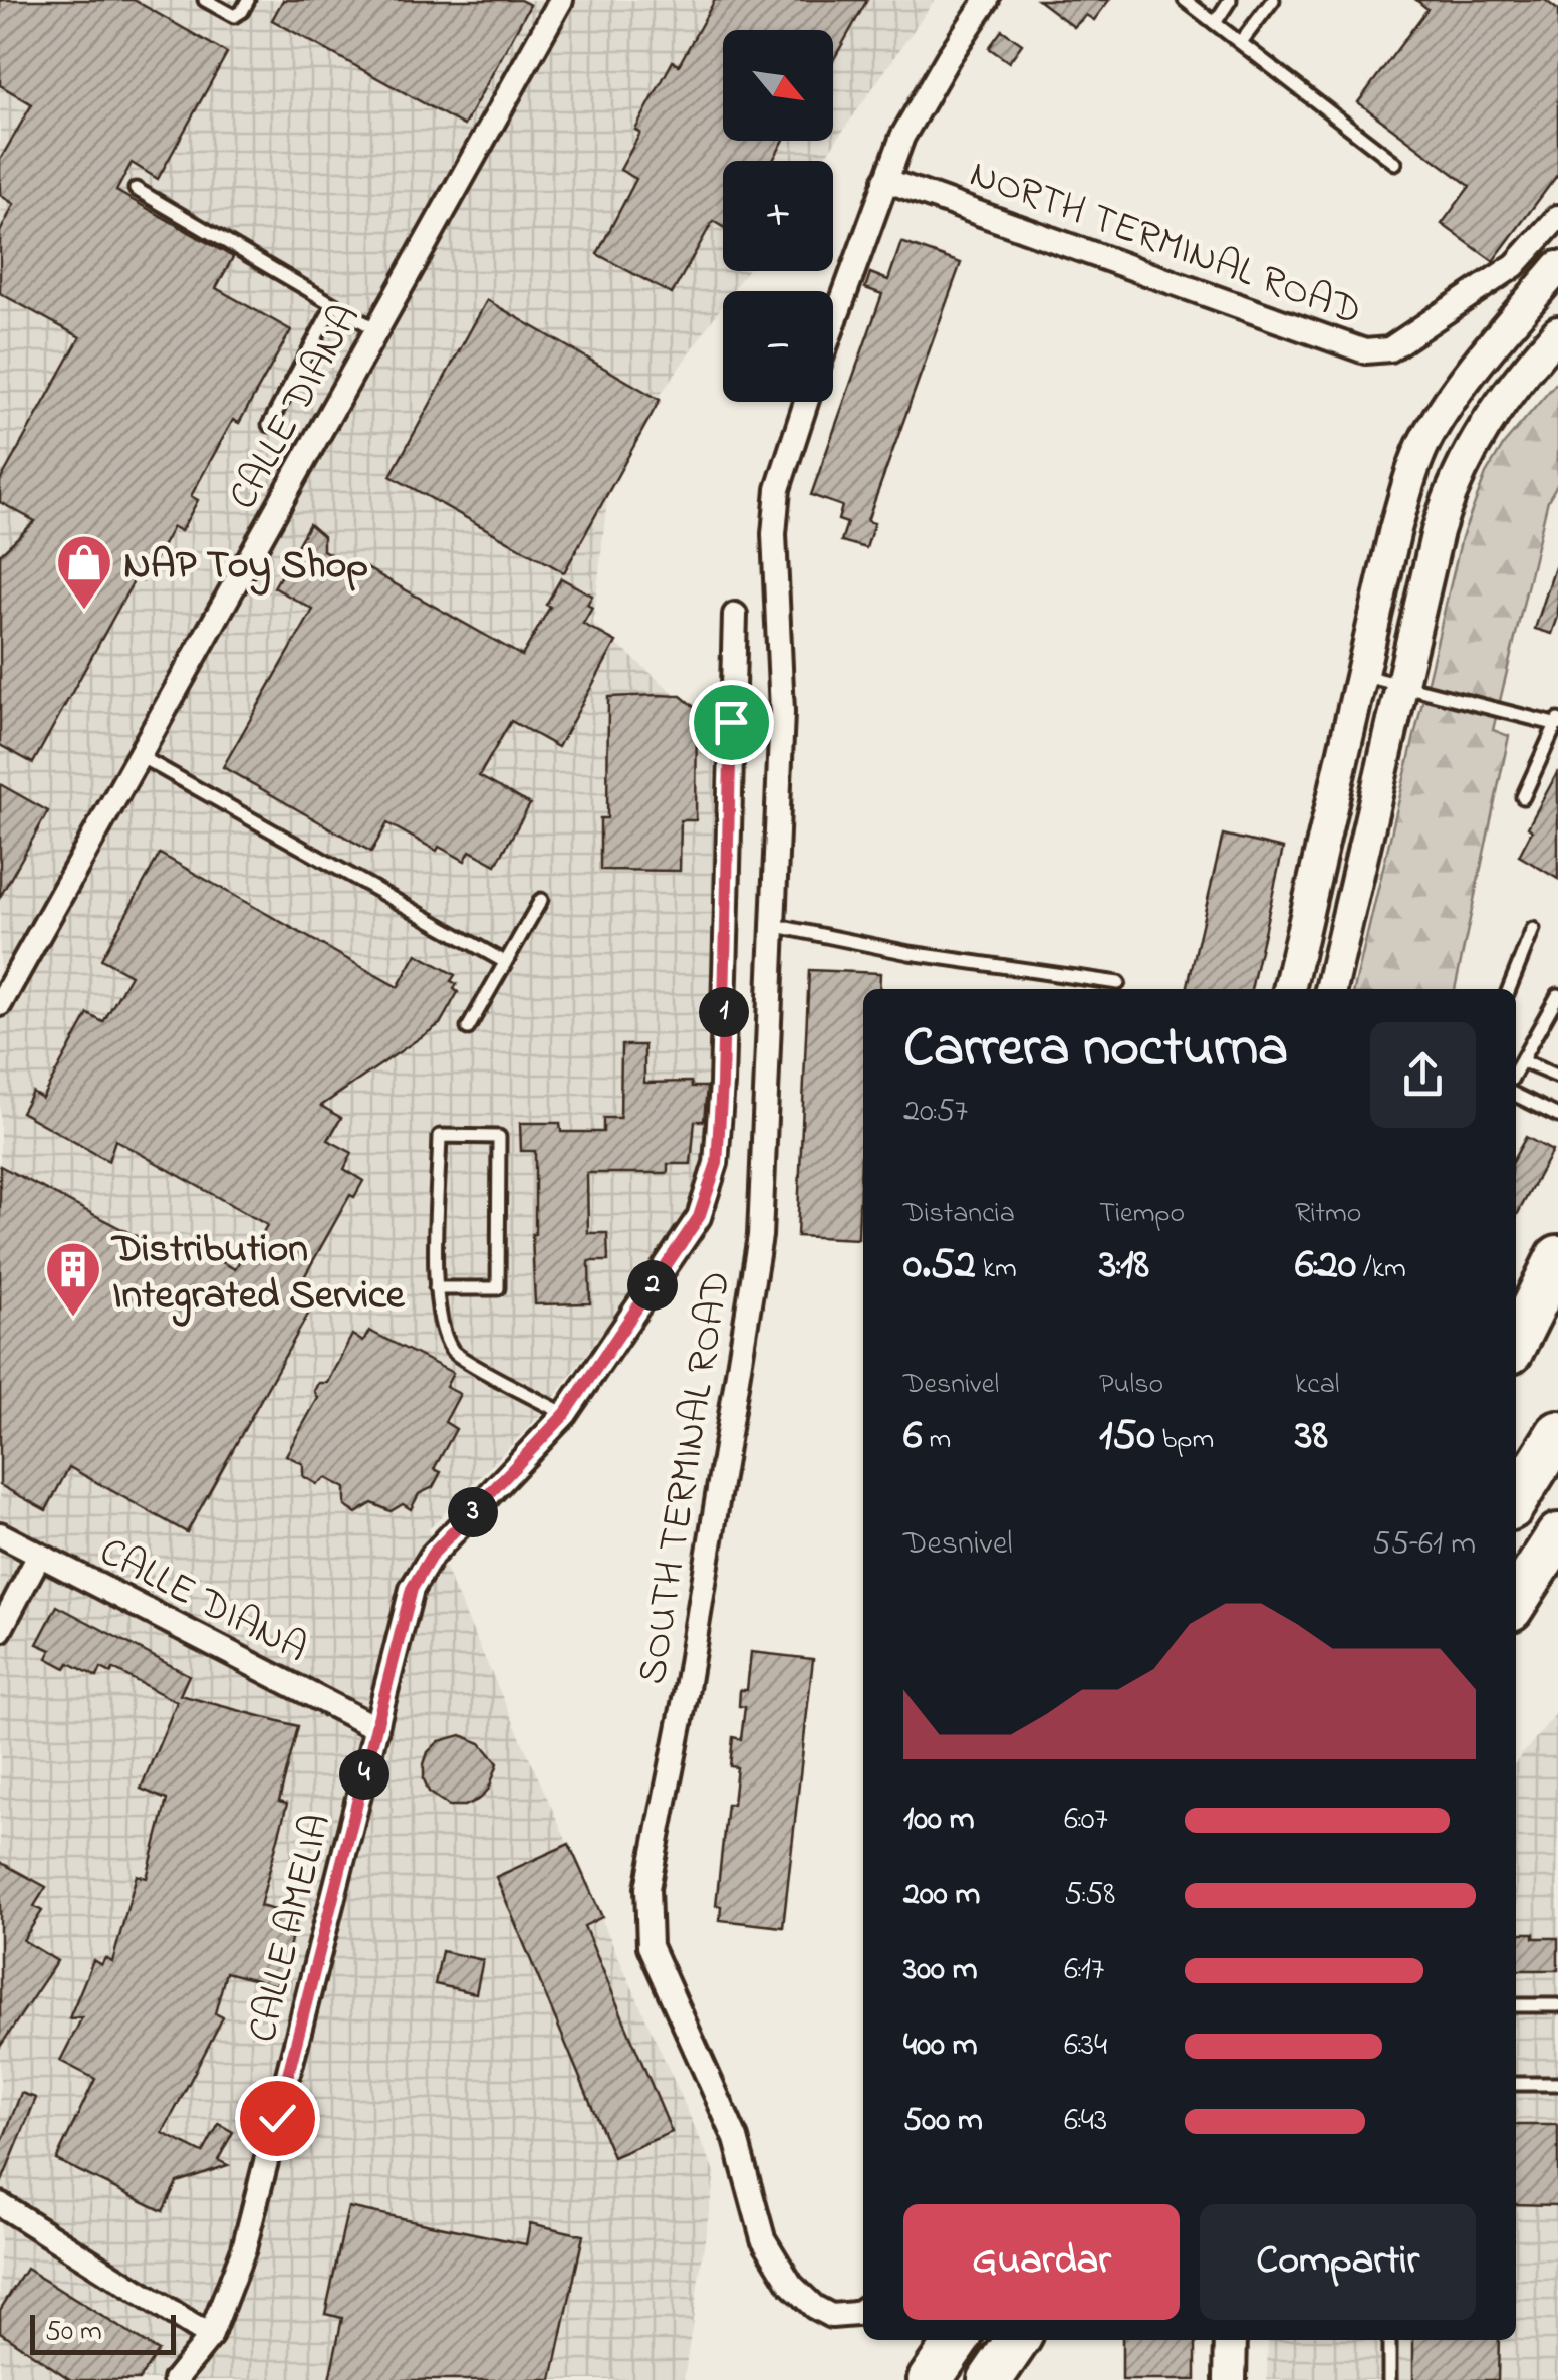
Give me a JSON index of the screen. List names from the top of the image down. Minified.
{"streets":{"street":["NORTH TERMINAL ROAD","CALLE DIANA","SOUTH TERMINAL ROAD","CALLE AMELIA"]},"crossings":[["CALLE DIANA","CALLE AMELIA"]],"places":{"shop":["NAP Toy Shop"],"building":["Distribution Integrated Service"]},"scale_bar":"50 m","north":"bottom right","page":{"map_buttons":["+","−"],"pins":["1","2","3","4"],"heading":["Carrera nocturna","20:57"],"stats":[["Distancia","0.52 km"],["Tiempo","3:18"],["Ritmo","6:20 /km"],["Desnivel","6 m"],["Pulso","150 bpm"],["kcal","38"]],"chart":["Desnivel","55–61 m"],"list":[{"name":"100 m","note":"6:07"},{"name":"200 m","note":"5:58"},{"name":"300 m","note":"6:17"},{"name":"400 m","note":"6:34"},{"name":"500 m","note":"6:43"}],"buttons":["Guardar","Compartir"],"scale":"50 m"}}
